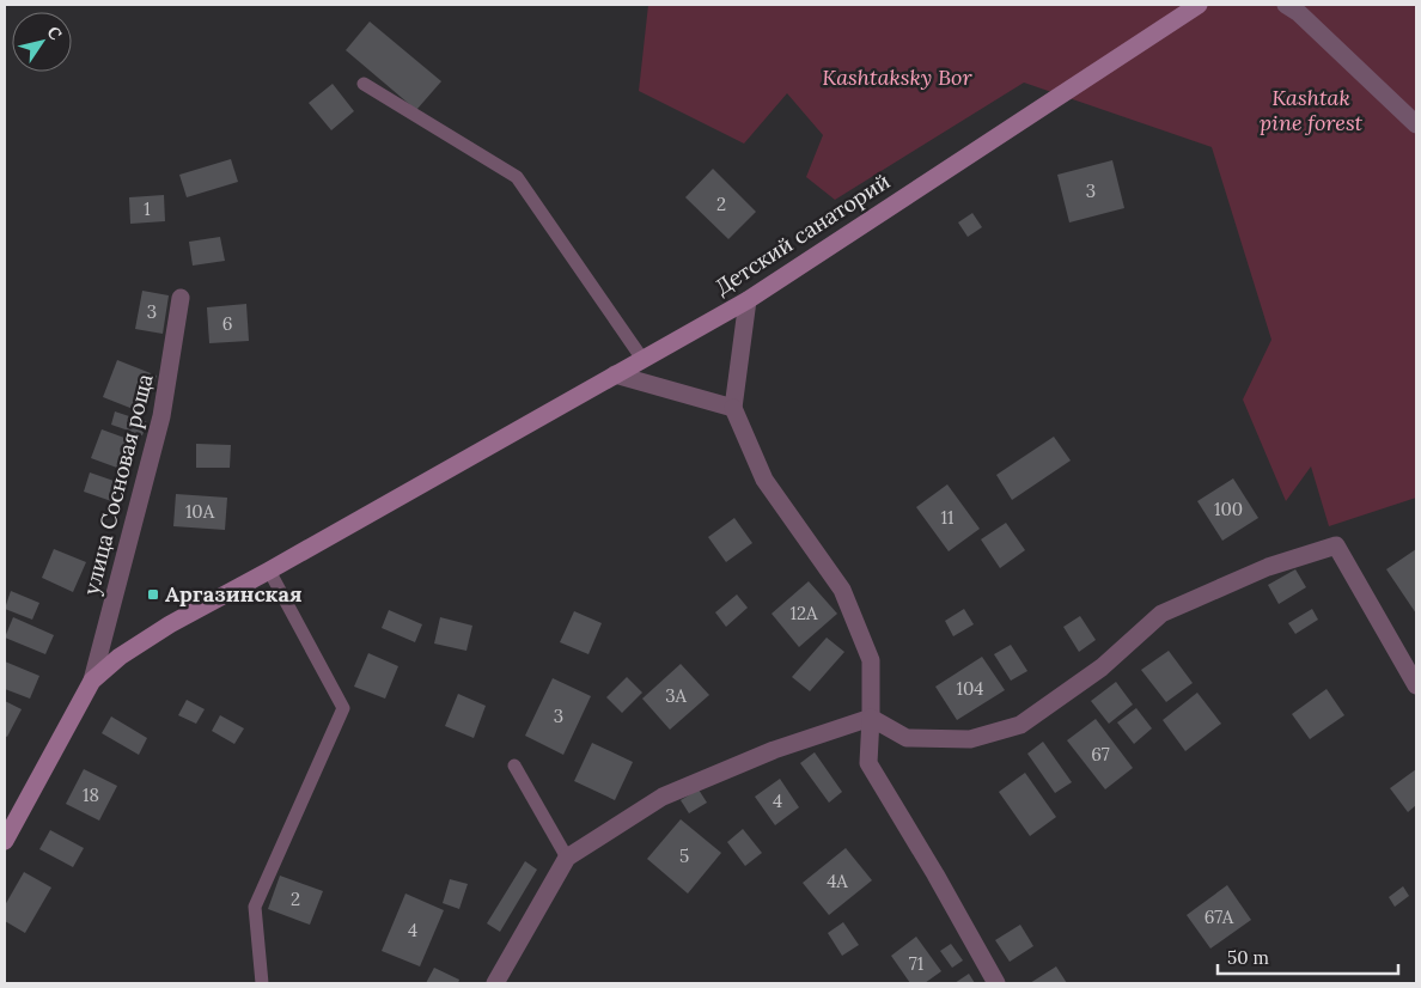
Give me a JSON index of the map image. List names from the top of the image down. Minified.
{"streets":{"main road":["Детский санаторий"],"street":["улица Сосновая роща"]},"parks":["Kashtaksky Bor","Kashtak pine forest"],"places":{"transit":["Аргазинская"]},"house_numbers":["3","2","1","3","6","100","10А","11","12А","104","3А","3","67","18","4","5","4А","2","67А","4","71"],"scale_bar":"50 m","north":"top right"}
